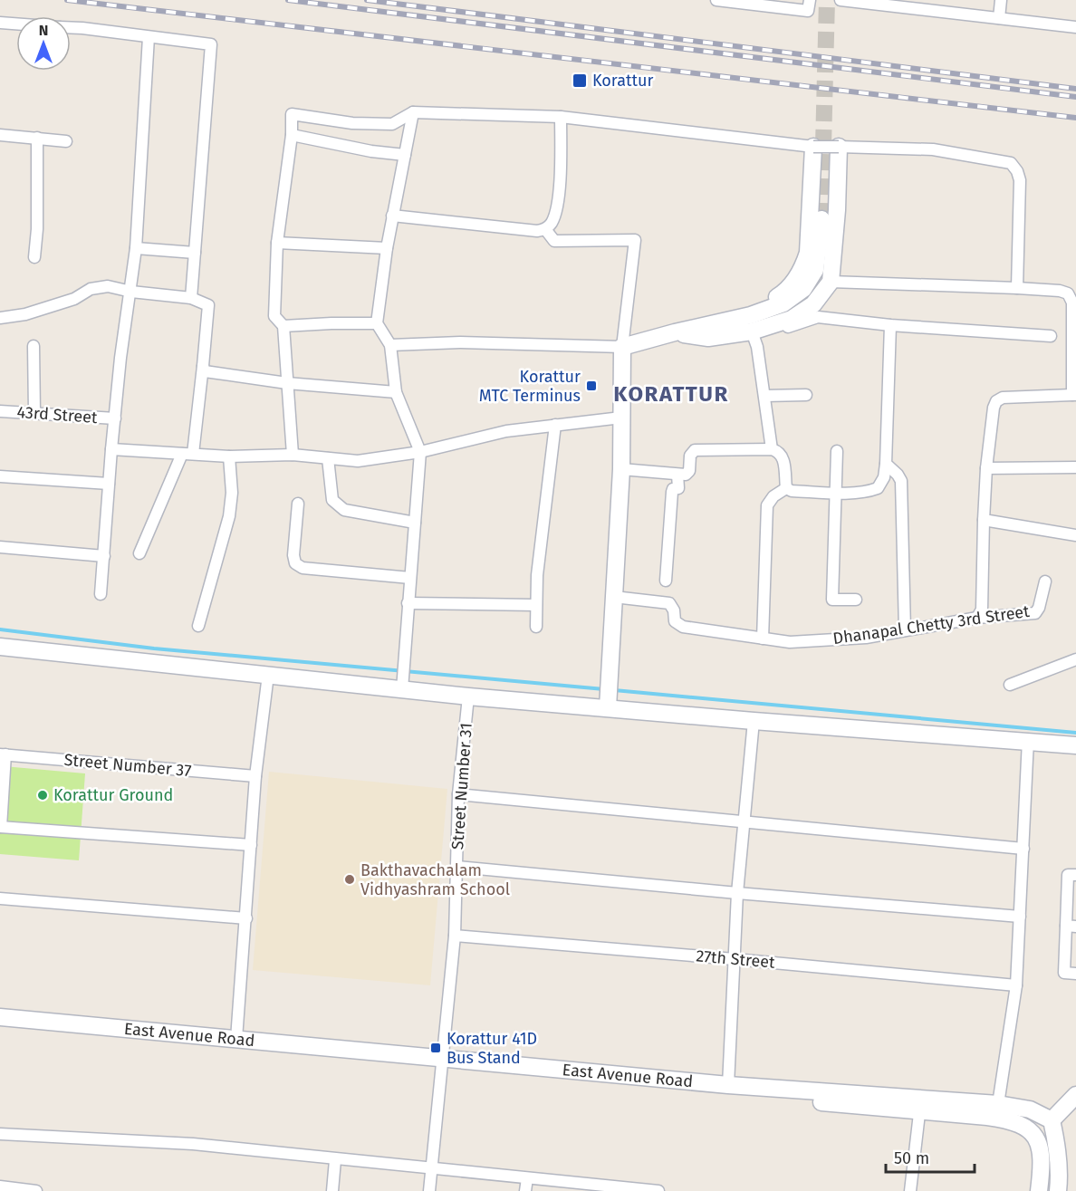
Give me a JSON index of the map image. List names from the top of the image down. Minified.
{"streets":{"street":["43rd Street","Dhanapal Chetty 3rd Street","Street Number 37","Street Number 31","27th Street","East Avenue Road"]},"crossings":[["Street Number 31","27th Street"],["Street Number 31","East Avenue Road"]],"districts":["KORATTUR"],"places":{"transit":["Korattur","Korattur MTC Terminus","Korattur 41D Bus Stand"],"other":["Korattur Ground","Bakthavachalam Vidhyashram School"]},"scale_bar":"50 m","north":"top"}
